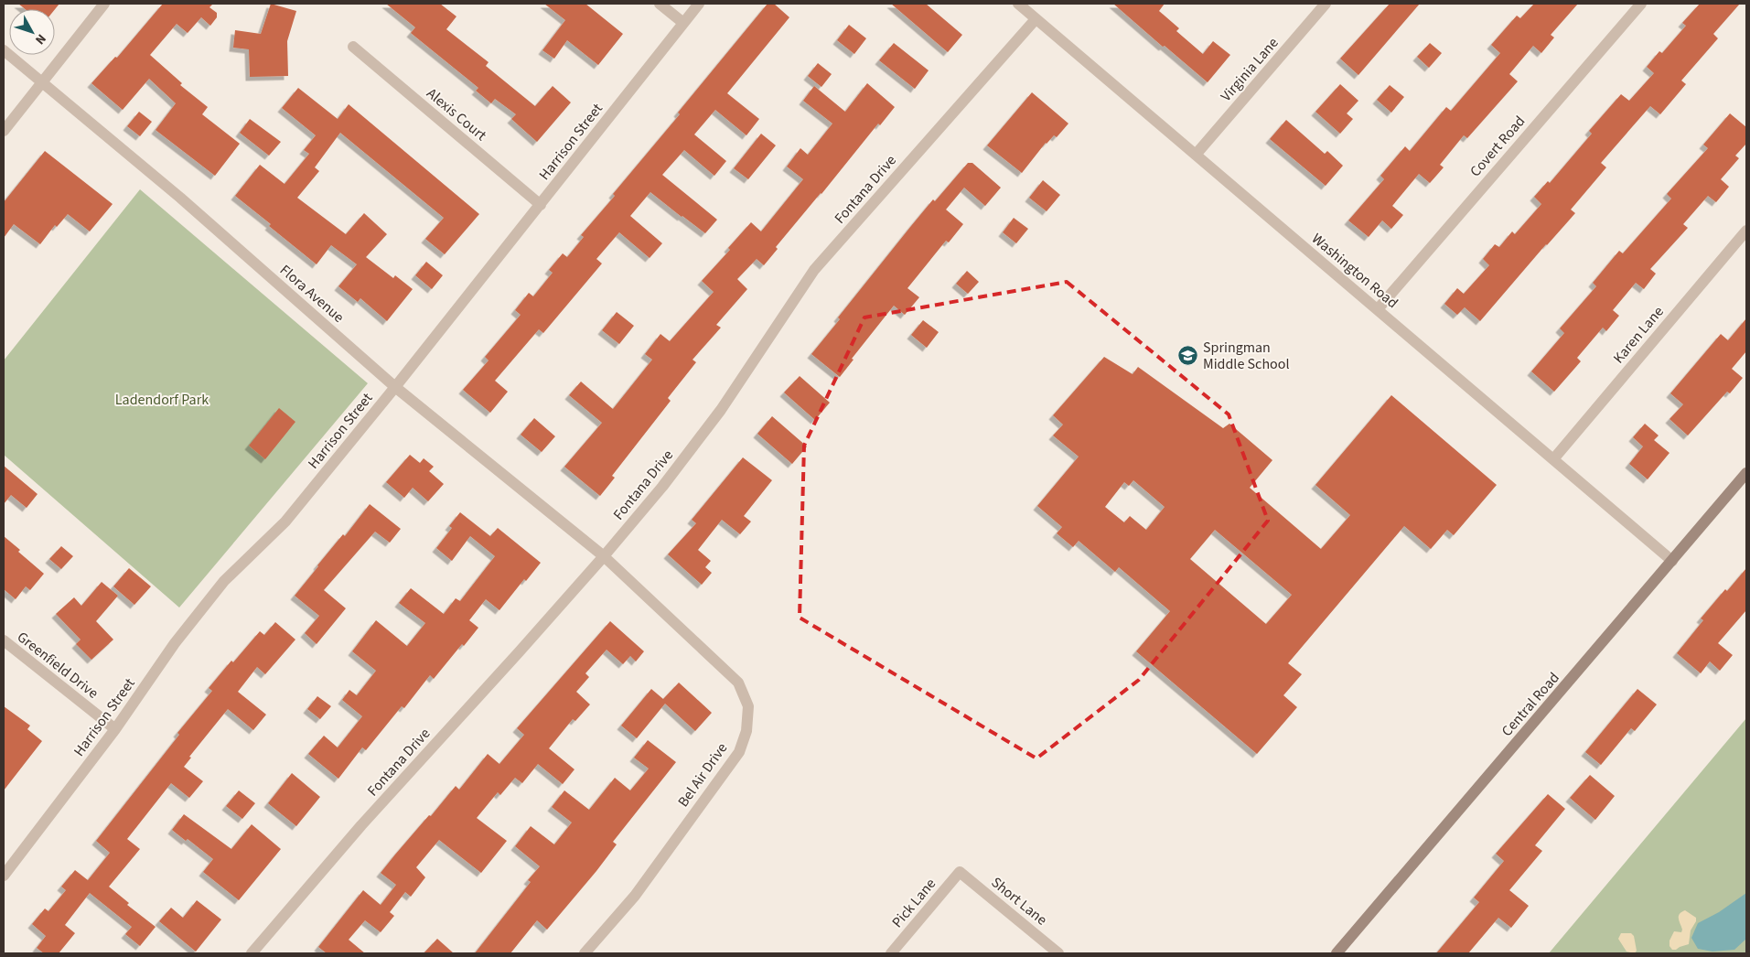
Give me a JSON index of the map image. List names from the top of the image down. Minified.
{"streets":{"main road":["Central Road"],"street":["Virginia Lane","Alexis Court","Harrison Street","Covert Road","Fontana Drive","Washington Road","Flora Avenue","Karen Lane","Greenfield Drive","Bel Air Drive","Short Lane","Pick Lane"]},"crossings":[["Virginia Lane","Washington Road"],["Alexis Court","Harrison Street"],["Harrison Street","Flora Avenue"],["Harrison Street","Greenfield Drive"],["Covert Road","Washington Road"],["Fontana Drive","Washington Road"],["Fontana Drive","Flora Avenue"],["Fontana Drive","Bel Air Drive"],["Washington Road","Karen Lane"],["Washington Road","Central Road"],["Flora Avenue","Bel Air Drive"],["Short Lane","Pick Lane"]],"parks":["Ladendorf Park"],"places":{"school or university":["Springman Middle School"]},"north":"bottom right"}
